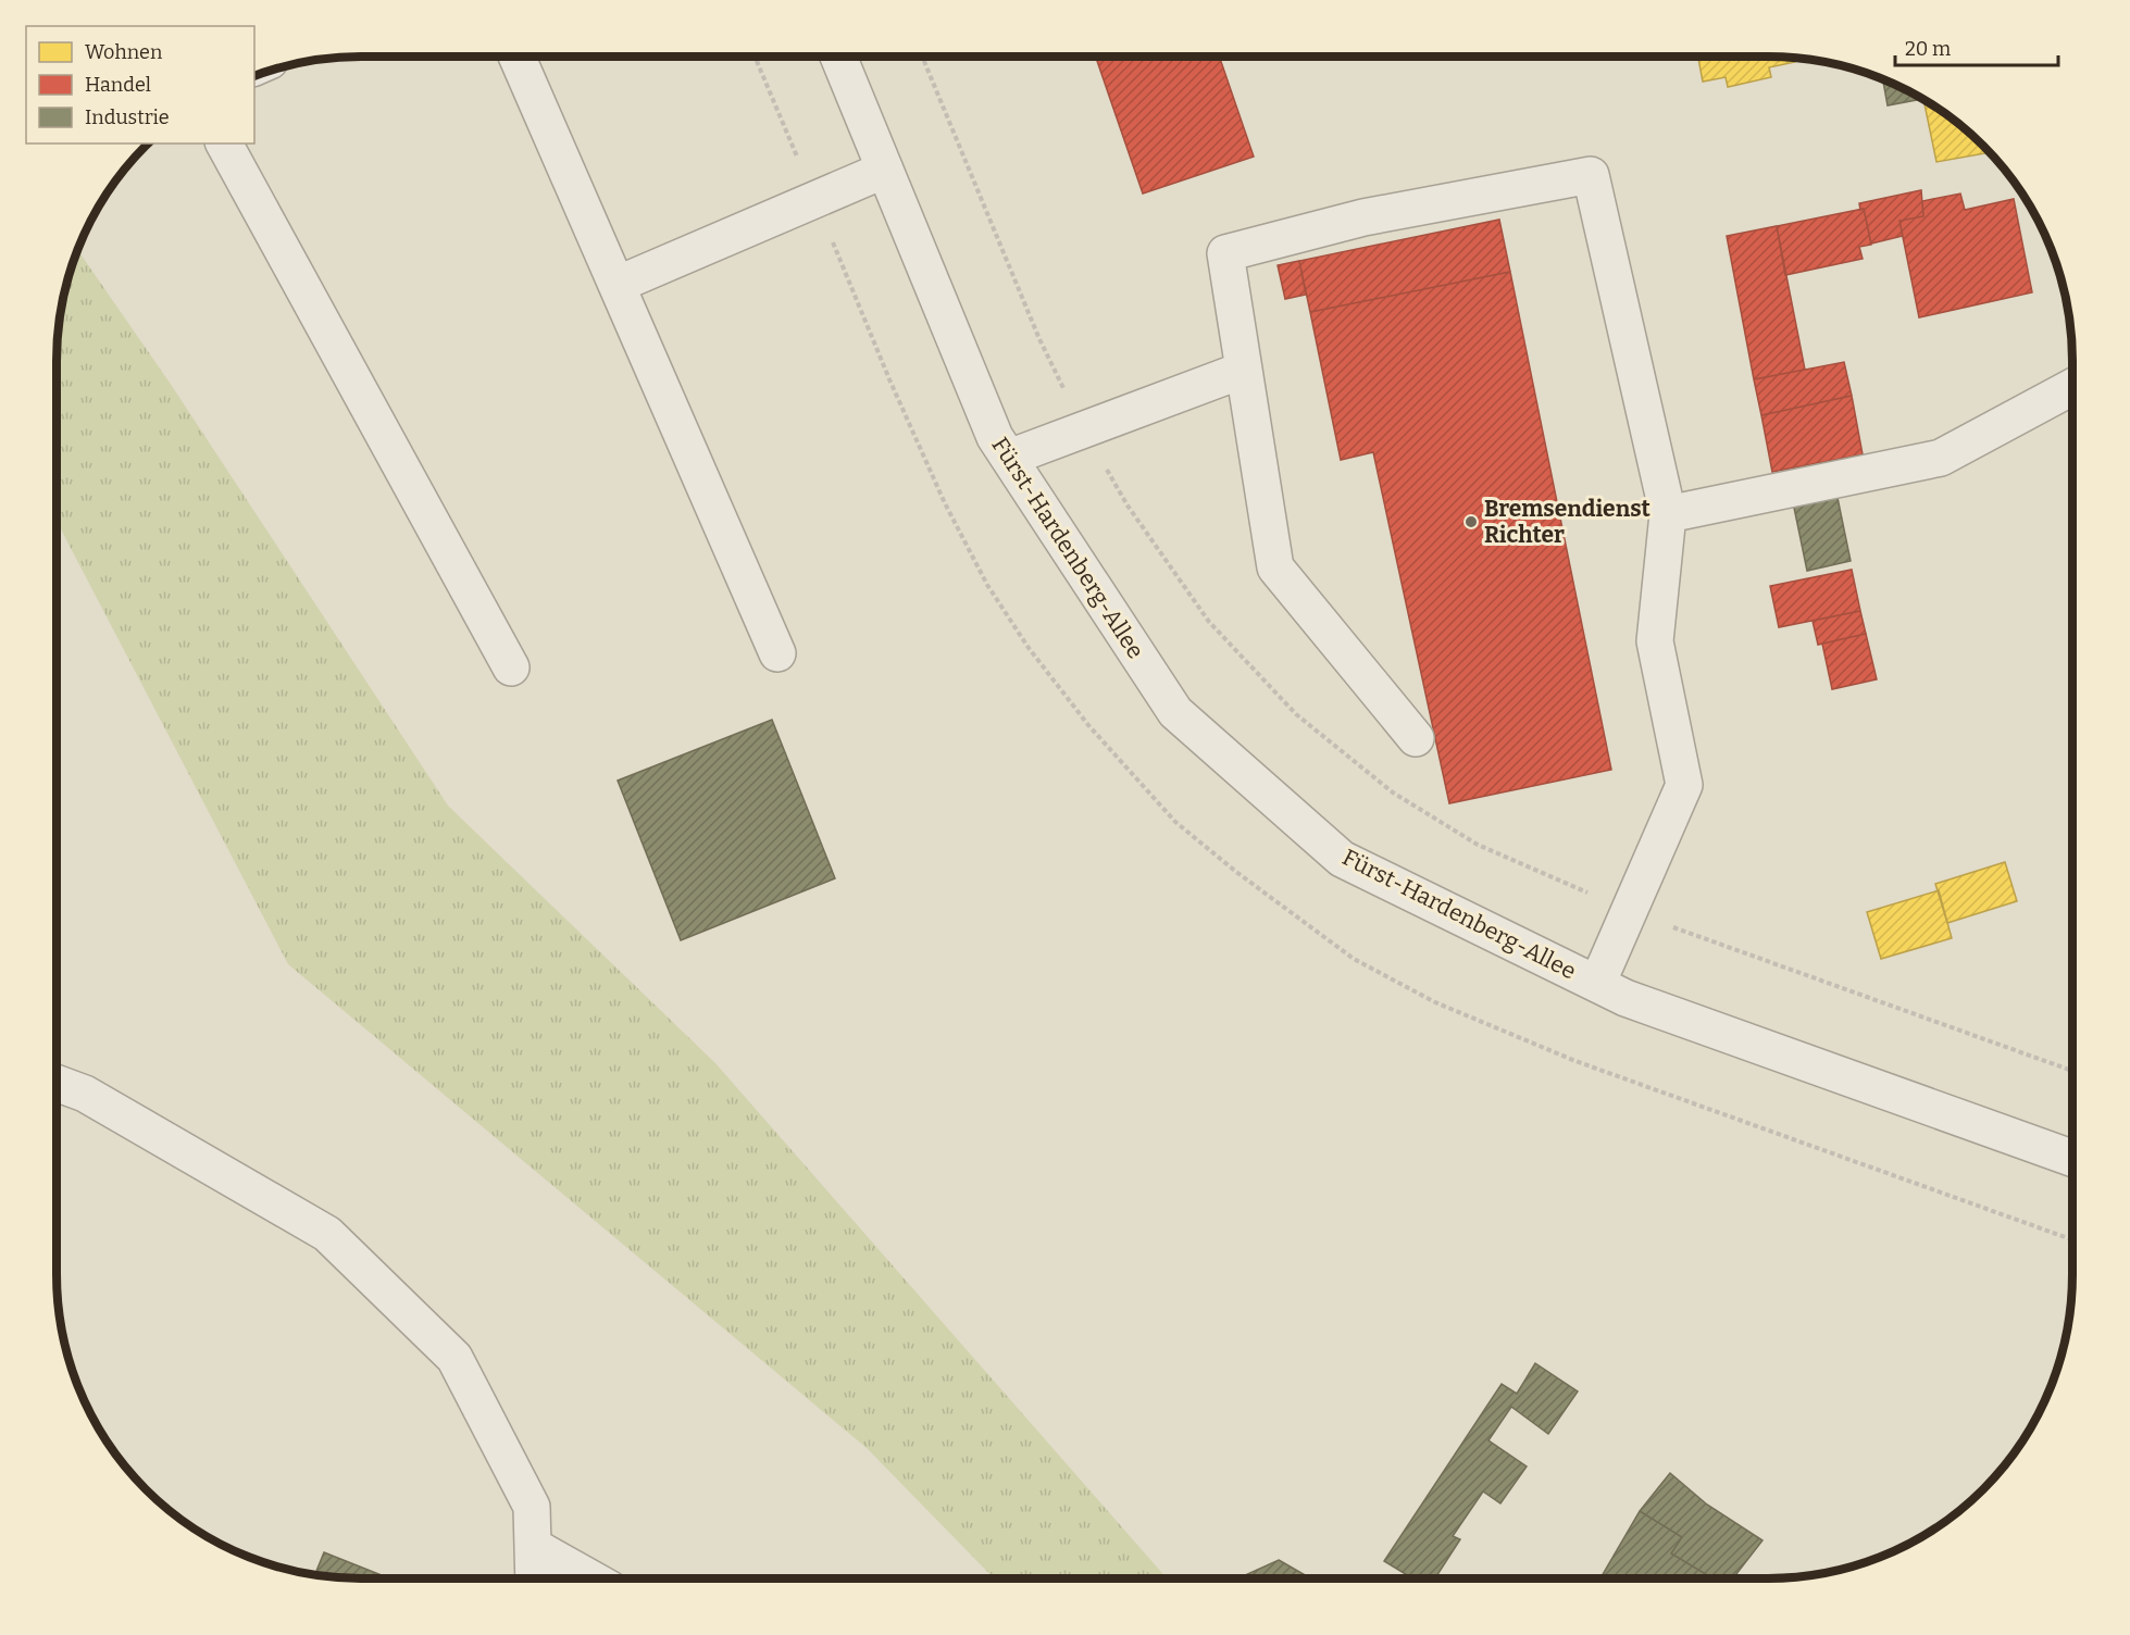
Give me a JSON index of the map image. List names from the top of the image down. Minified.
{"streets":{"street":["Fürst-Hardenberg-Allee"]},"places":["Bremsendienst Richter"],"legend":["Wohnen","Handel","Industrie"],"scale_bar":"20 m"}
